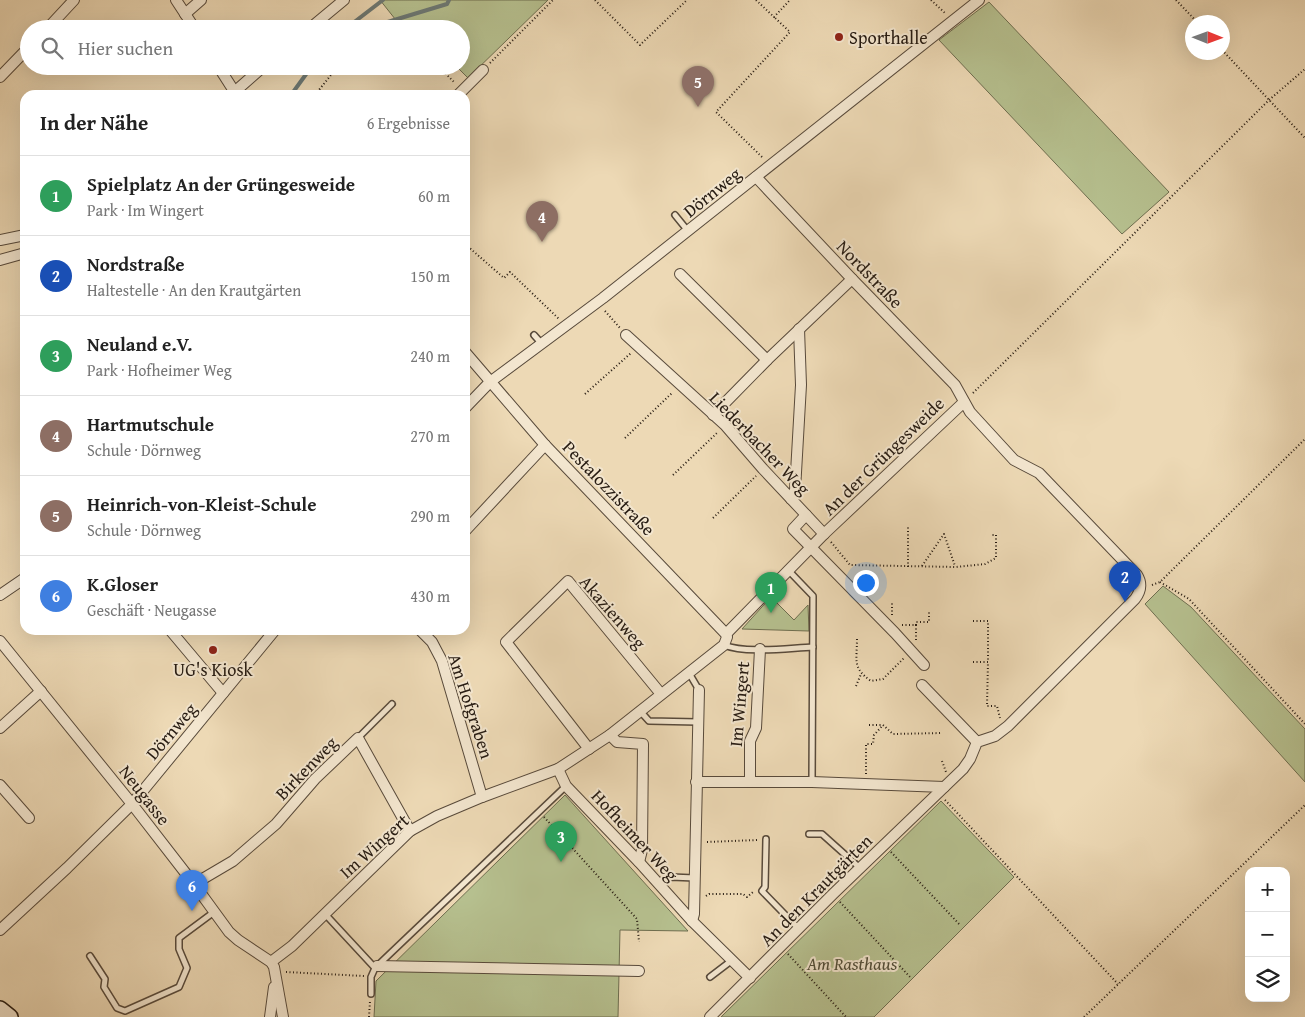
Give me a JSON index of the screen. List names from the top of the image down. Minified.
{"streets":{"street":["Dörnweg","Nordstraße","Liederbacher Weg","An der Grüngesweide","Pestalozzistraße","Akazienweg","Im Wingert","Am Hofgraben","Birkenweg","Neugasse","Hofheimer Weg","An den Krautgärten"]},"crossings":[["Dörnweg","Nordstraße"],["Dörnweg","Pestalozzistraße"],["Dörnweg","Neugasse"],["Nordstraße","An der Grüngesweide"],["Liederbacher Weg","An der Grüngesweide"],["An der Grüngesweide","Pestalozzistraße"],["Akazienweg","Im Wingert"],["Im Wingert","Am Hofgraben"],["Im Wingert","Birkenweg"],["Im Wingert","Neugasse"],["Im Wingert","Hofheimer Weg"],["Birkenweg","Neugasse"],["Hofheimer Weg","An den Krautgärten"]],"parks":["Am Rasthaus"],"places":["Sporthalle","UG's Kiosk"],"north":"right","page":{"search":"Hier suchen","pins":["5","4","2","1","3","6"],"heading":["In der Nähe","6 Ergebnisse"],"list":[{"mark":"1","name":"Spielplatz An der Grüngesweide","note":"Park · Im Wingert","value":"60 m"},{"mark":"2","name":"Nordstraße","note":"Haltestelle · An den Krautgärten","value":"150 m"},{"mark":"3","name":"Neuland e.V.","note":"Park · Hofheimer Weg","value":"240 m"},{"mark":"4","name":"Hartmutschule","note":"Schule · Dörnweg","value":"270 m"},{"mark":"5","name":"Heinrich-von-Kleist-Schule","note":"Schule · Dörnweg","value":"290 m"},{"mark":"6","name":"K.Gloser","note":"Geschäft · Neugasse","value":"430 m"}],"map_buttons":["+","−"]}}
